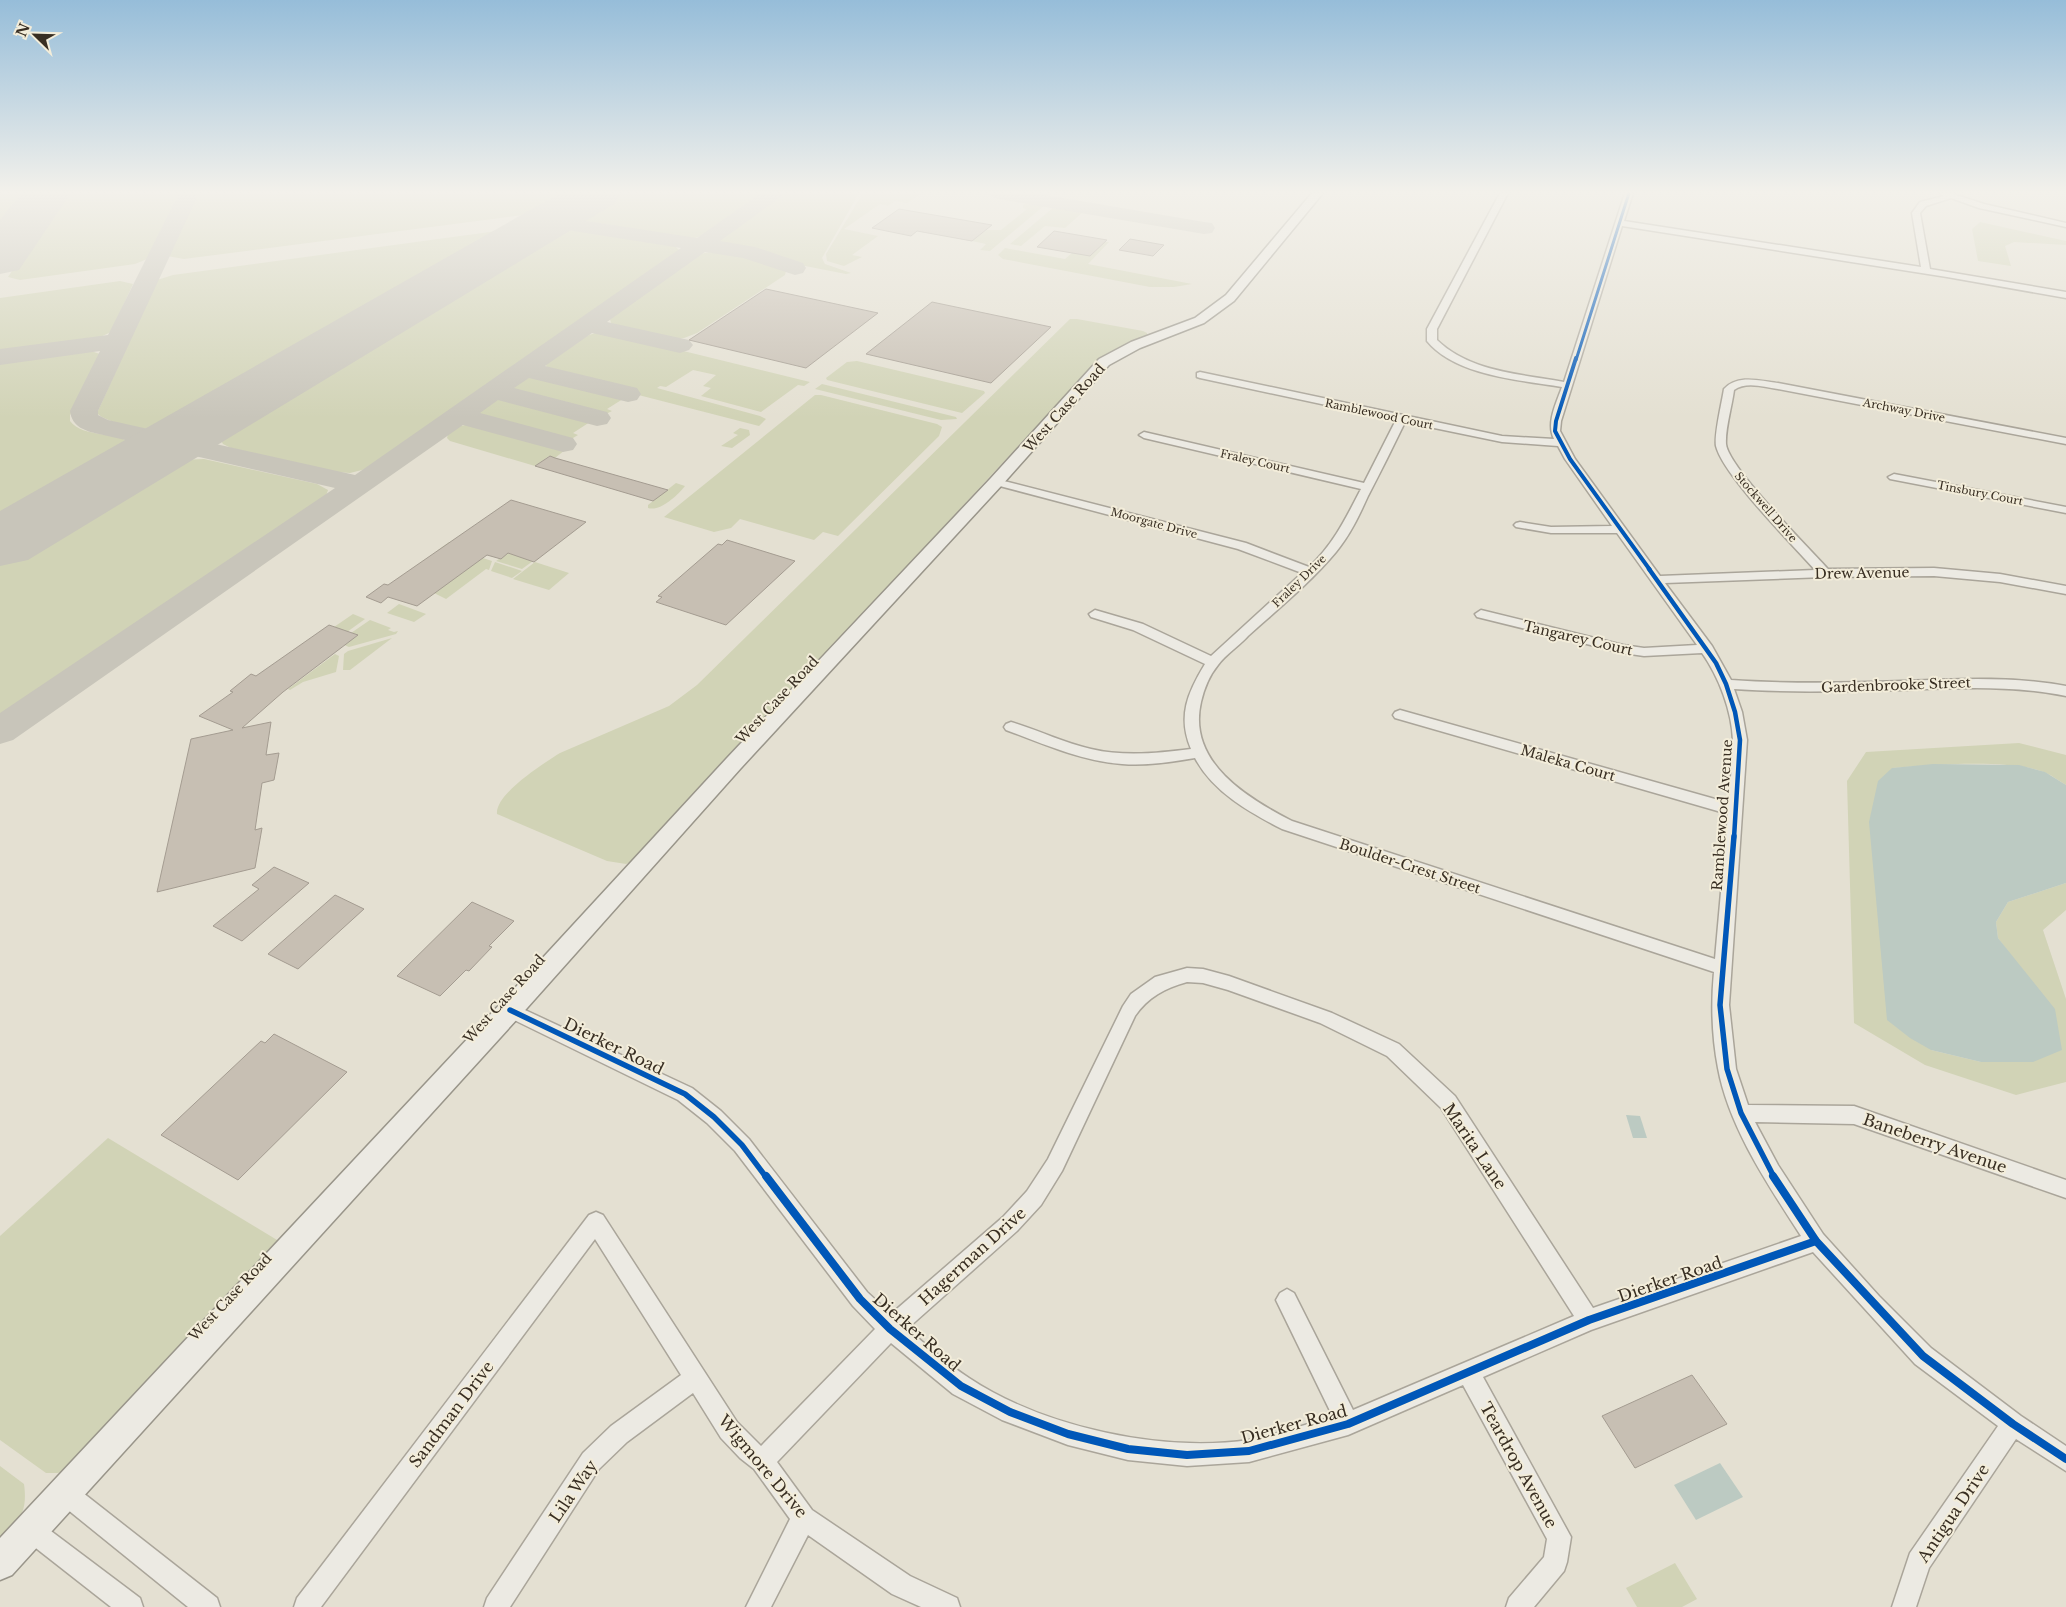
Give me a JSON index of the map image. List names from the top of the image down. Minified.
{"streets":{"main road":["West Case Road"],"street":["Archway Drive","Ramblewood Court","Fraley Court","Tinsbury Court","Stockwell Drive","Moorgate Drive","Drew Avenue","Fraley Drive","Tangarey Court","Gardenbrooke Street","Maleka Court","Ramblewood Avenue","Boulder-Crest Street","Dierker Road","Baneberry Avenue","Marita Lane","Hagerman Drive","Sandman Drive","Teardrop Avenue","Wigmore Drive","Lila Way","Antigua Drive"]},"crossings":[["West Case Road","Moorgate Drive"],["West Case Road","Dierker Road"],["Archway Drive","Stockwell Drive"],["Ramblewood Court","Fraley Drive"],["Ramblewood Court","Ramblewood Avenue"],["Fraley Court","Fraley Drive"],["Stockwell Drive","Drew Avenue"],["Moorgate Drive","Fraley Drive"],["Drew Avenue","Ramblewood Avenue"],["Fraley Drive","Boulder-Crest Street"],["Tangarey Court","Ramblewood Avenue"],["Gardenbrooke Street","Ramblewood Avenue"],["Maleka Court","Ramblewood Avenue"],["Ramblewood Avenue","Boulder-Crest Street"],["Ramblewood Avenue","Dierker Road"],["Ramblewood Avenue","Baneberry Avenue"],["Dierker Road","Marita Lane"],["Dierker Road","Hagerman Drive"],["Dierker Road","Teardrop Avenue"],["Marita Lane","Hagerman Drive"],["Hagerman Drive","Wigmore Drive"],["Sandman Drive","Wigmore Drive"],["Wigmore Drive","Lila Way"]],"north":"top left"}
